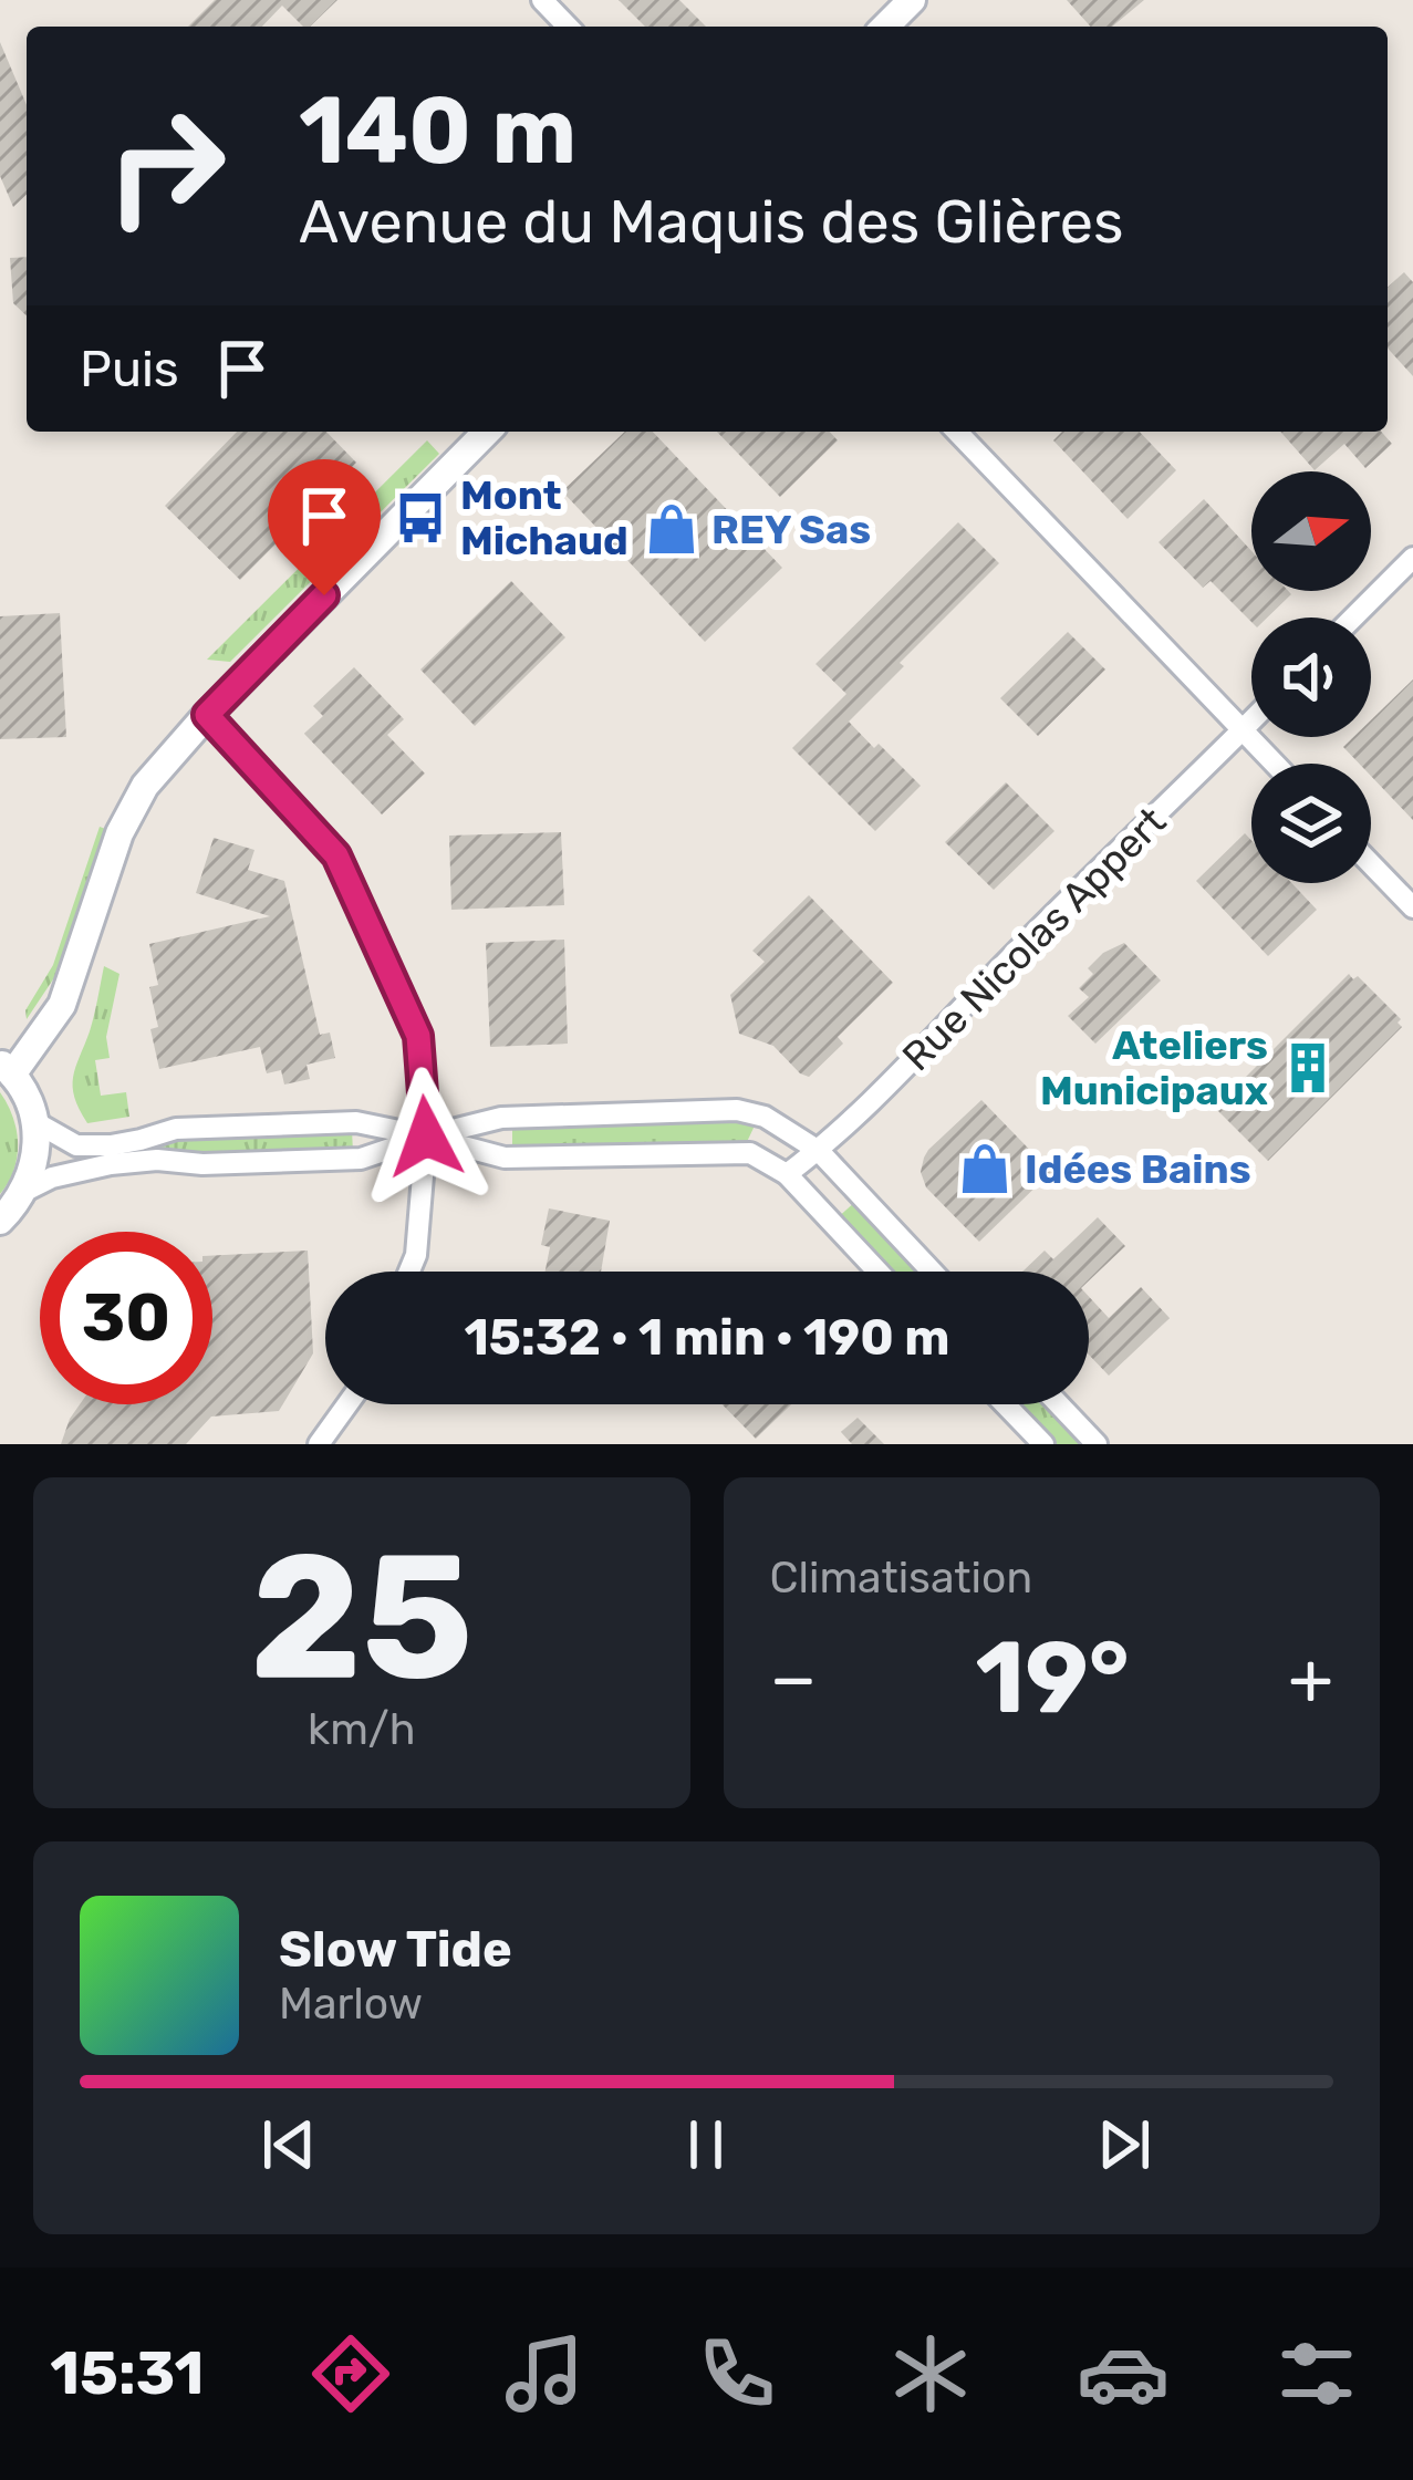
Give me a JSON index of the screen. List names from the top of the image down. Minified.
{"streets":{"street":["Rue Nicolas Appert"]},"places":{"bus stop":["Mont Michaud"],"shop":["REY Sas","Idées Bains"],"building":["Ateliers Municipaux"]},"north":"right","page":{"turn":["140 m","Avenue du Maquis des Glières"],"then":"Puis","limit":"30","trip":"15:32 · 1 min · 190 m","tile":[["25","km/h"],"Climatisation"],"heat":["−","19°","+"],"song":["Slow Tide","Marlow"],"tabs":"15:31"}}
